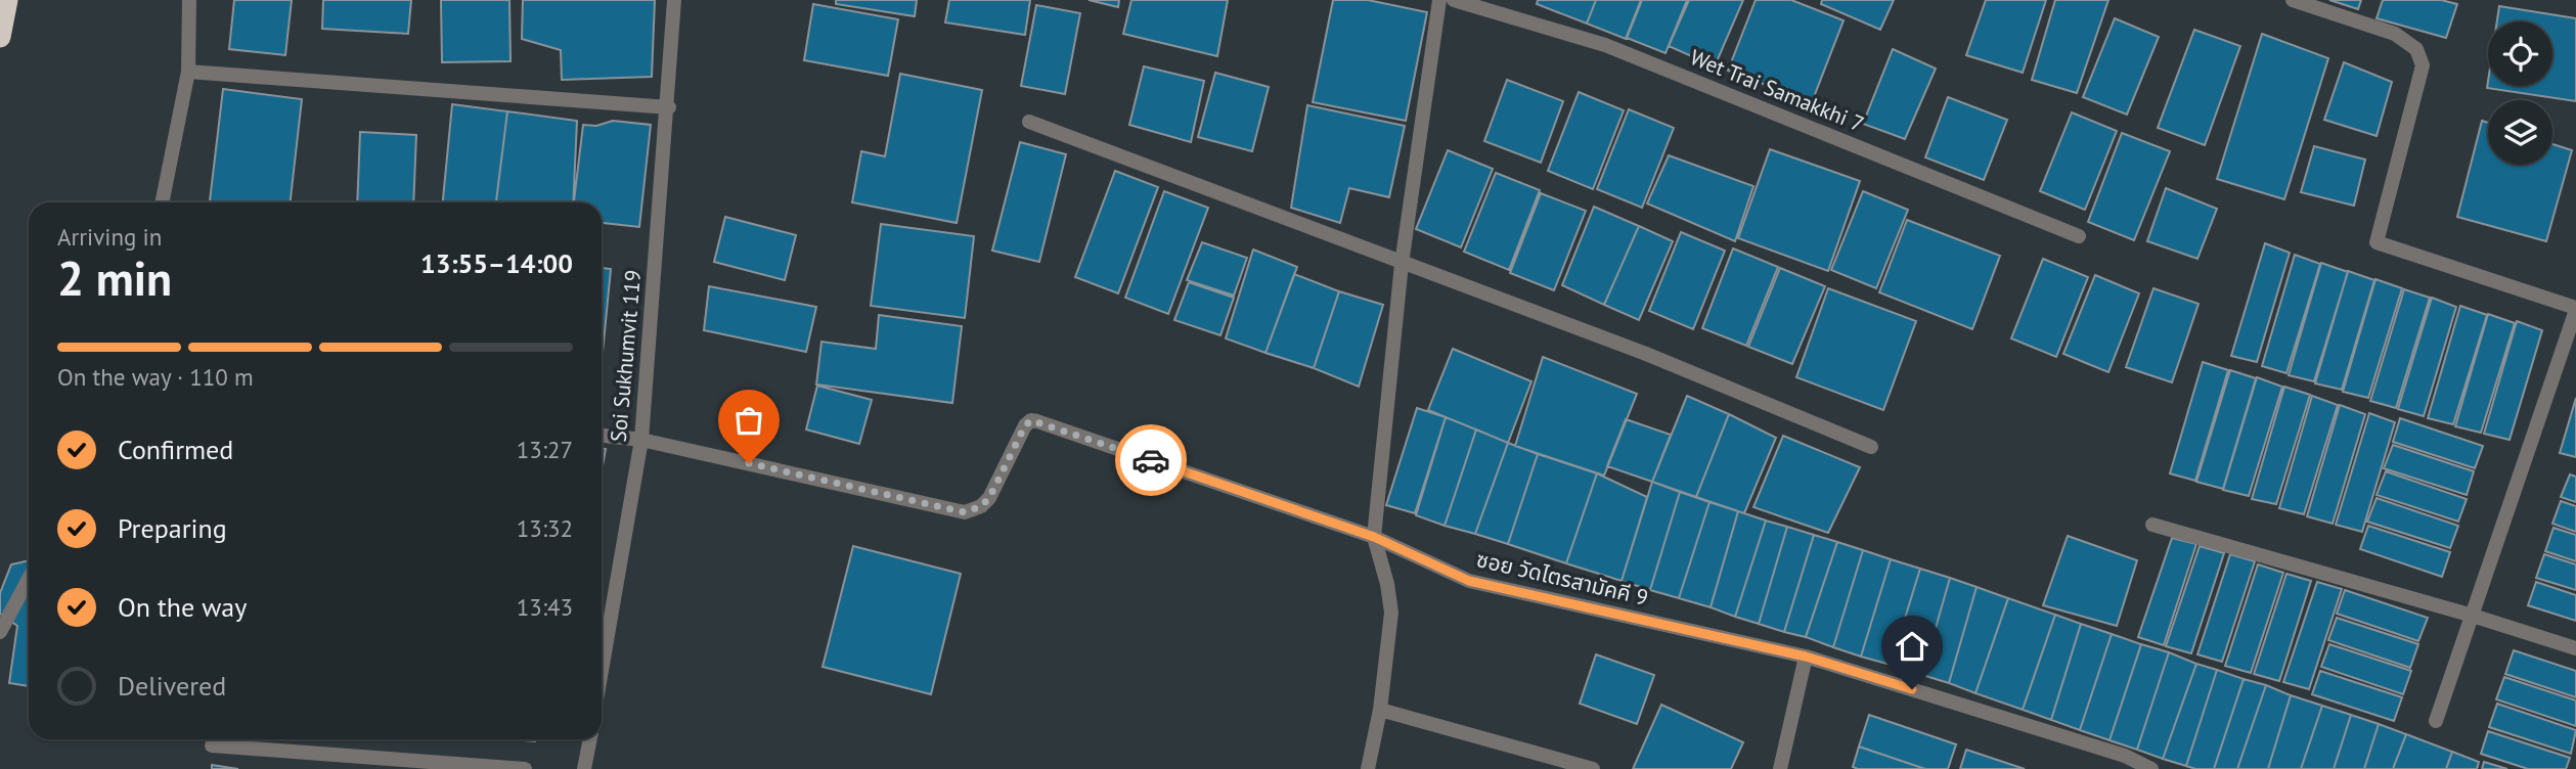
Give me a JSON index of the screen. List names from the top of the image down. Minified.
{"streets":{"street":["Wet Trai Samakkhi 7","Soi Sukhumvit 119","ซอย วัดไตรสามัคคี 9"]},"crossings":[["Soi Sukhumvit 119","ซอย วัดไตรสามัคคี 9"]],"page":{"heading":["2 min","Arriving in","13:55–14:00"],"bar":"On the way · 110 m","list":[["Confirmed","13:27"],["Preparing","13:32"],["On the way","13:43"],"Delivered"]}}
